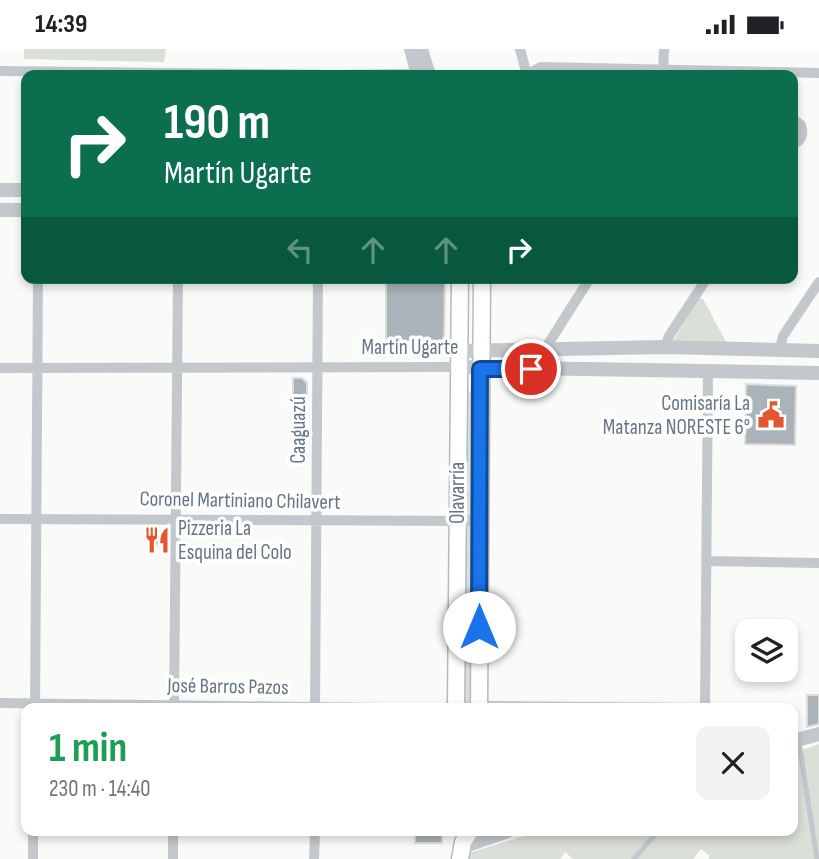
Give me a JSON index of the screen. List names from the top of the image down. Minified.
{"streets":{"main road":["Olavarría"],"street":["Martín Ugarte","Caaguazú","Coronel Martiniano Chilavert","José Barros Pazos"]},"crossings":[["Martín Ugarte","Caaguazú"],["Martín Ugarte","Olavarría"],["Caaguazú","Coronel Martiniano Chilavert"],["Olavarría","Coronel Martiniano Chilavert"]],"places":{"public building":["Comisaría La Matanza NORESTE 6°"],"restaurant":["Pizzeria La Esquina del Colo"]},"page":{"status":"14:39","turn":["190 m","Martín Ugarte"],"heading":["1 min","230 m · 14:40"]}}
